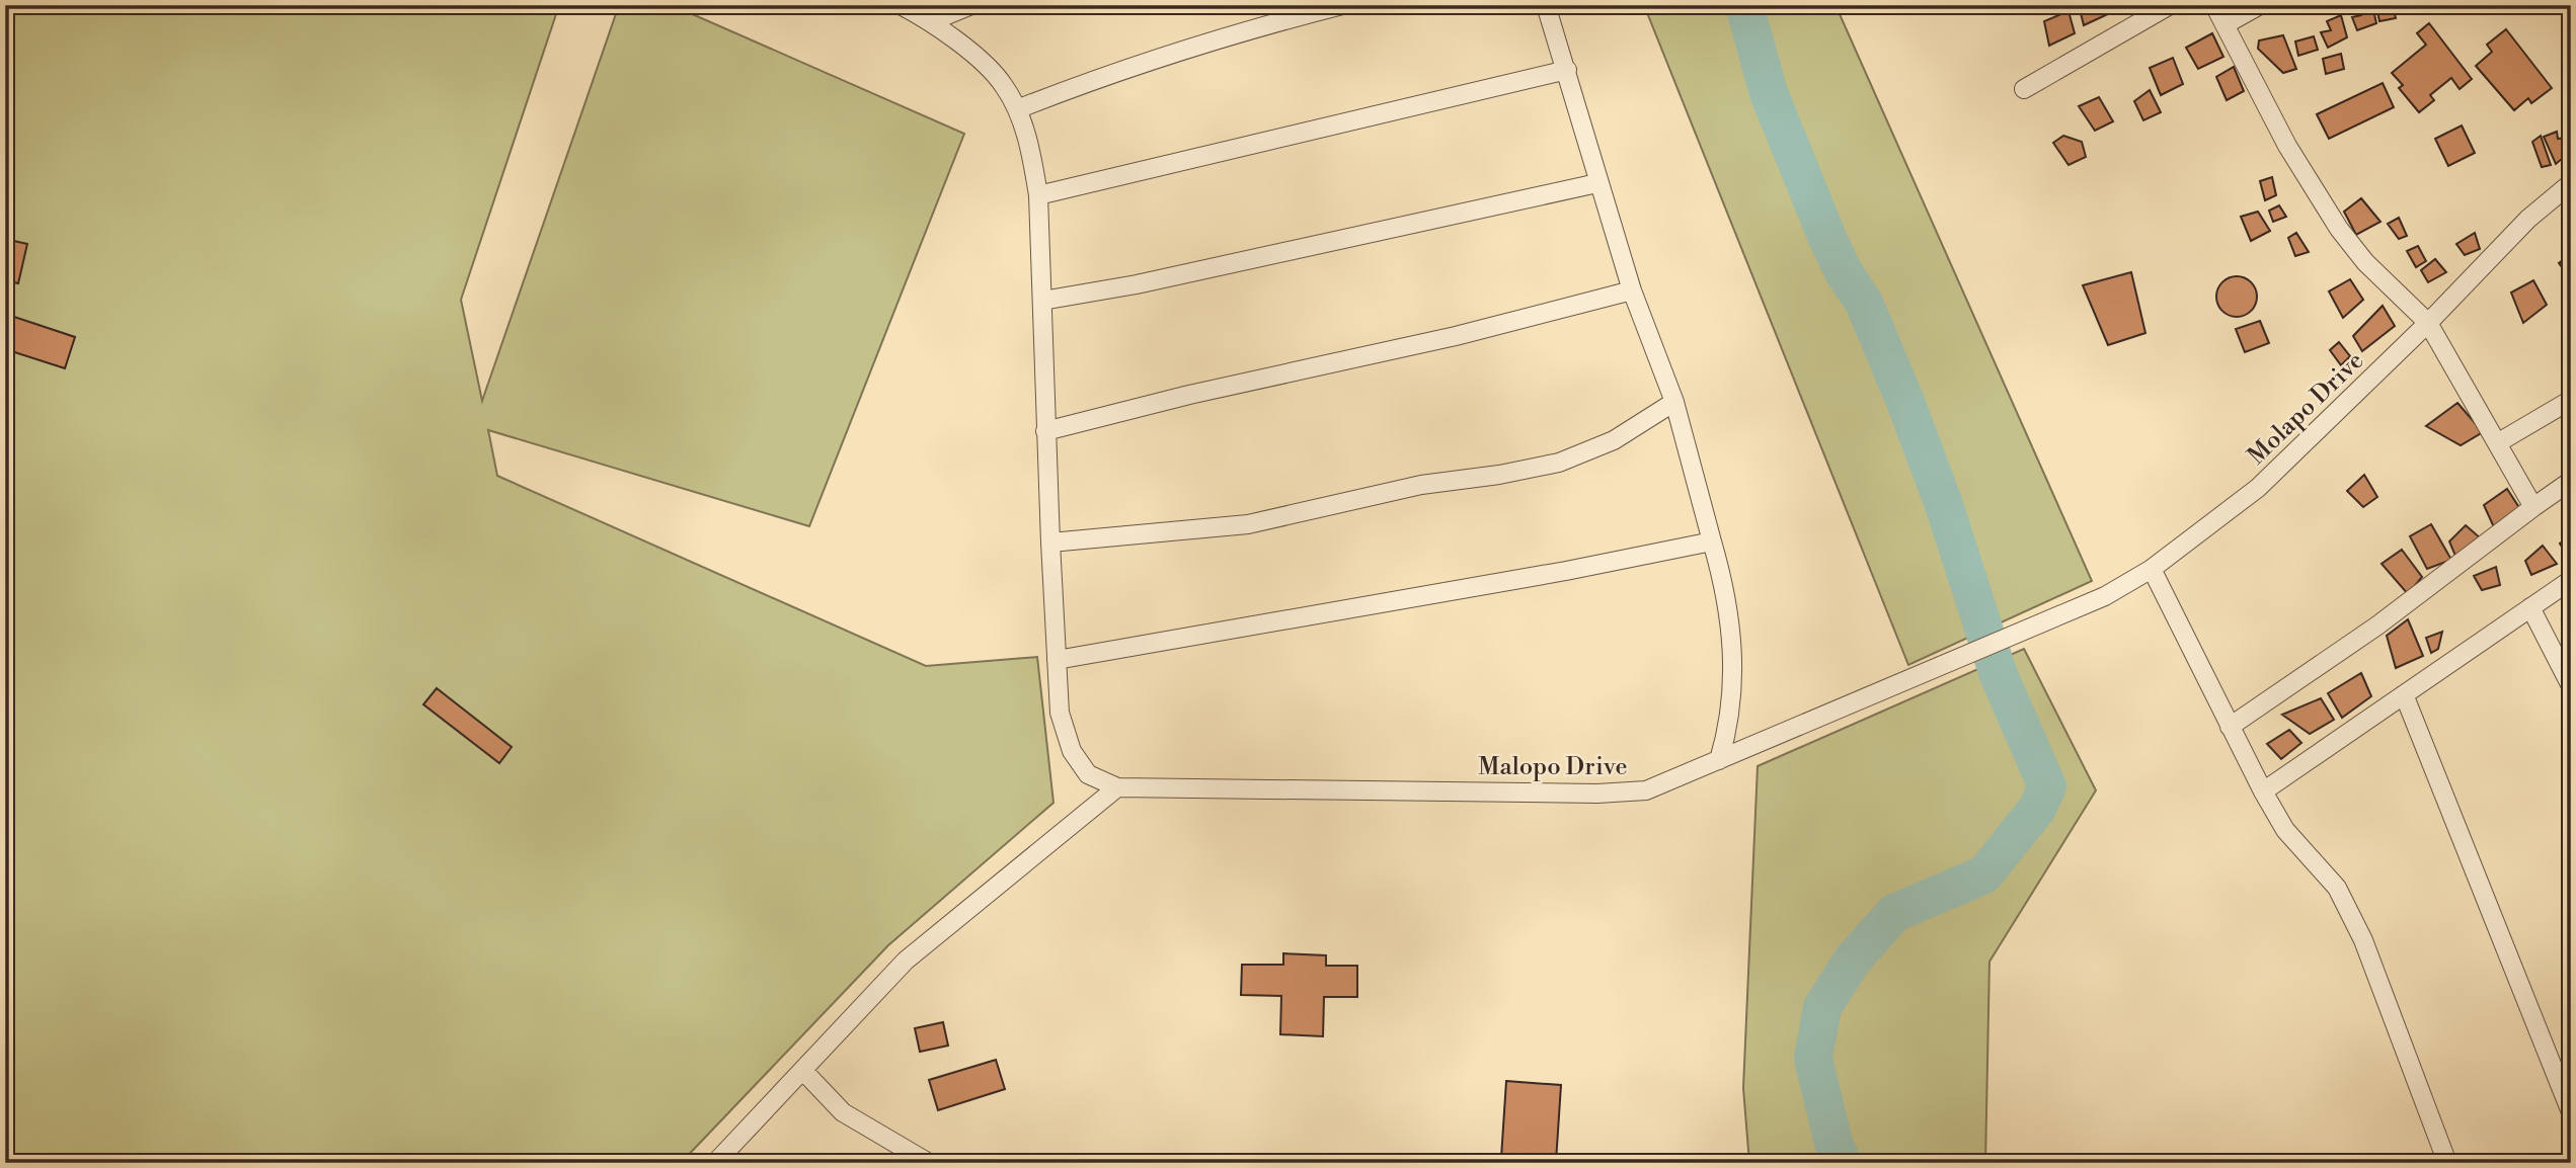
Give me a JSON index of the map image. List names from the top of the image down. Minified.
{"streets":{"street":["Molapo Drive","Malopo Drive"]},"crossings":[["Molapo Drive","Malopo Drive"]]}
